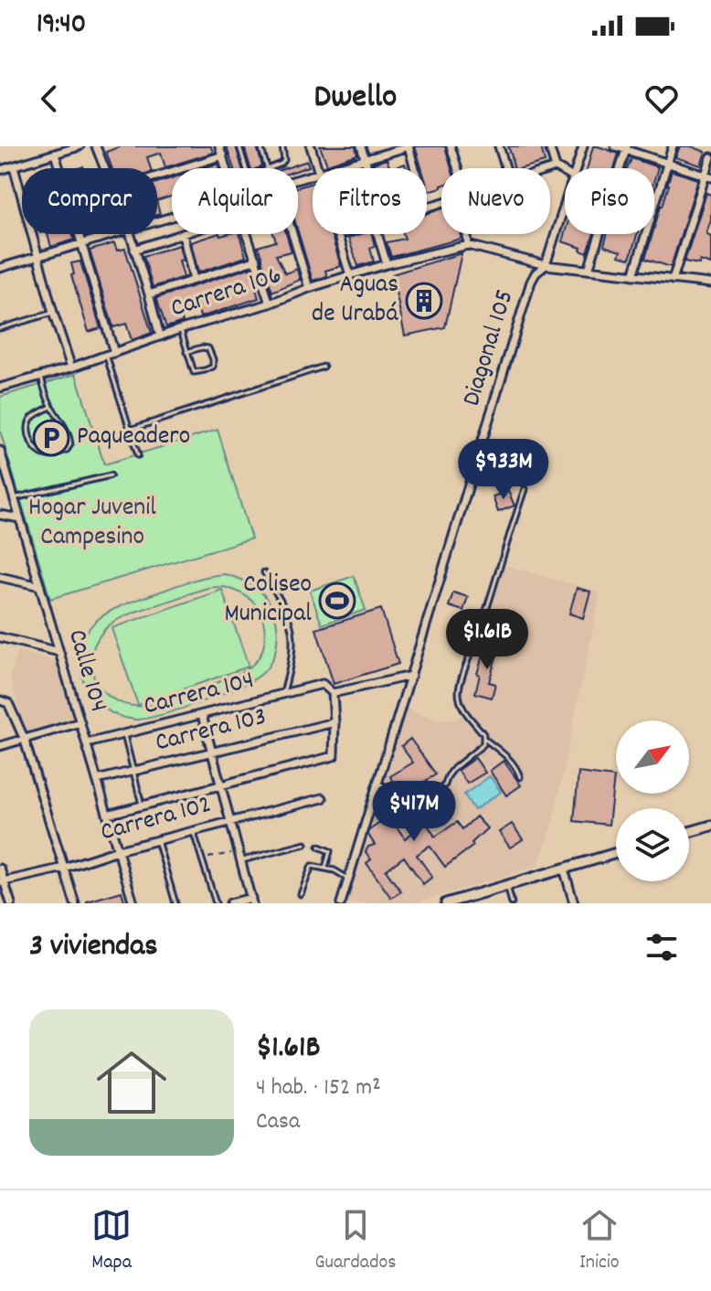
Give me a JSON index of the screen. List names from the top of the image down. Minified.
{"streets":{"street":["Carrera 106","Diagonal 105","Calle 104","Carrera 104","Carrera 103","Carrera 102"]},"crossings":[["Calle 104","Carrera 104"],["Calle 104","Carrera 103"],["Calle 104","Carrera 102"]],"parks":["Hogar Juvenil Campesino"],"places":{"building":["Aguas de Urabá"],"parking":["Paqueadero"],"sports":["Coliseo Municipal"]},"north":"top right","page":{"status":"19:40","header":"Dwello","chip":["Comprar","Alquilar","Filtros","Nuevo","Piso"],"price":["$933M","$1.61B","$417M"],"heading":"3 viviendas","list":[{"name":"$1.61B","note":"4 hab. · 152 m² · Casa"}],"tabs":["Mapa","Guardados","Inicio"]}}
